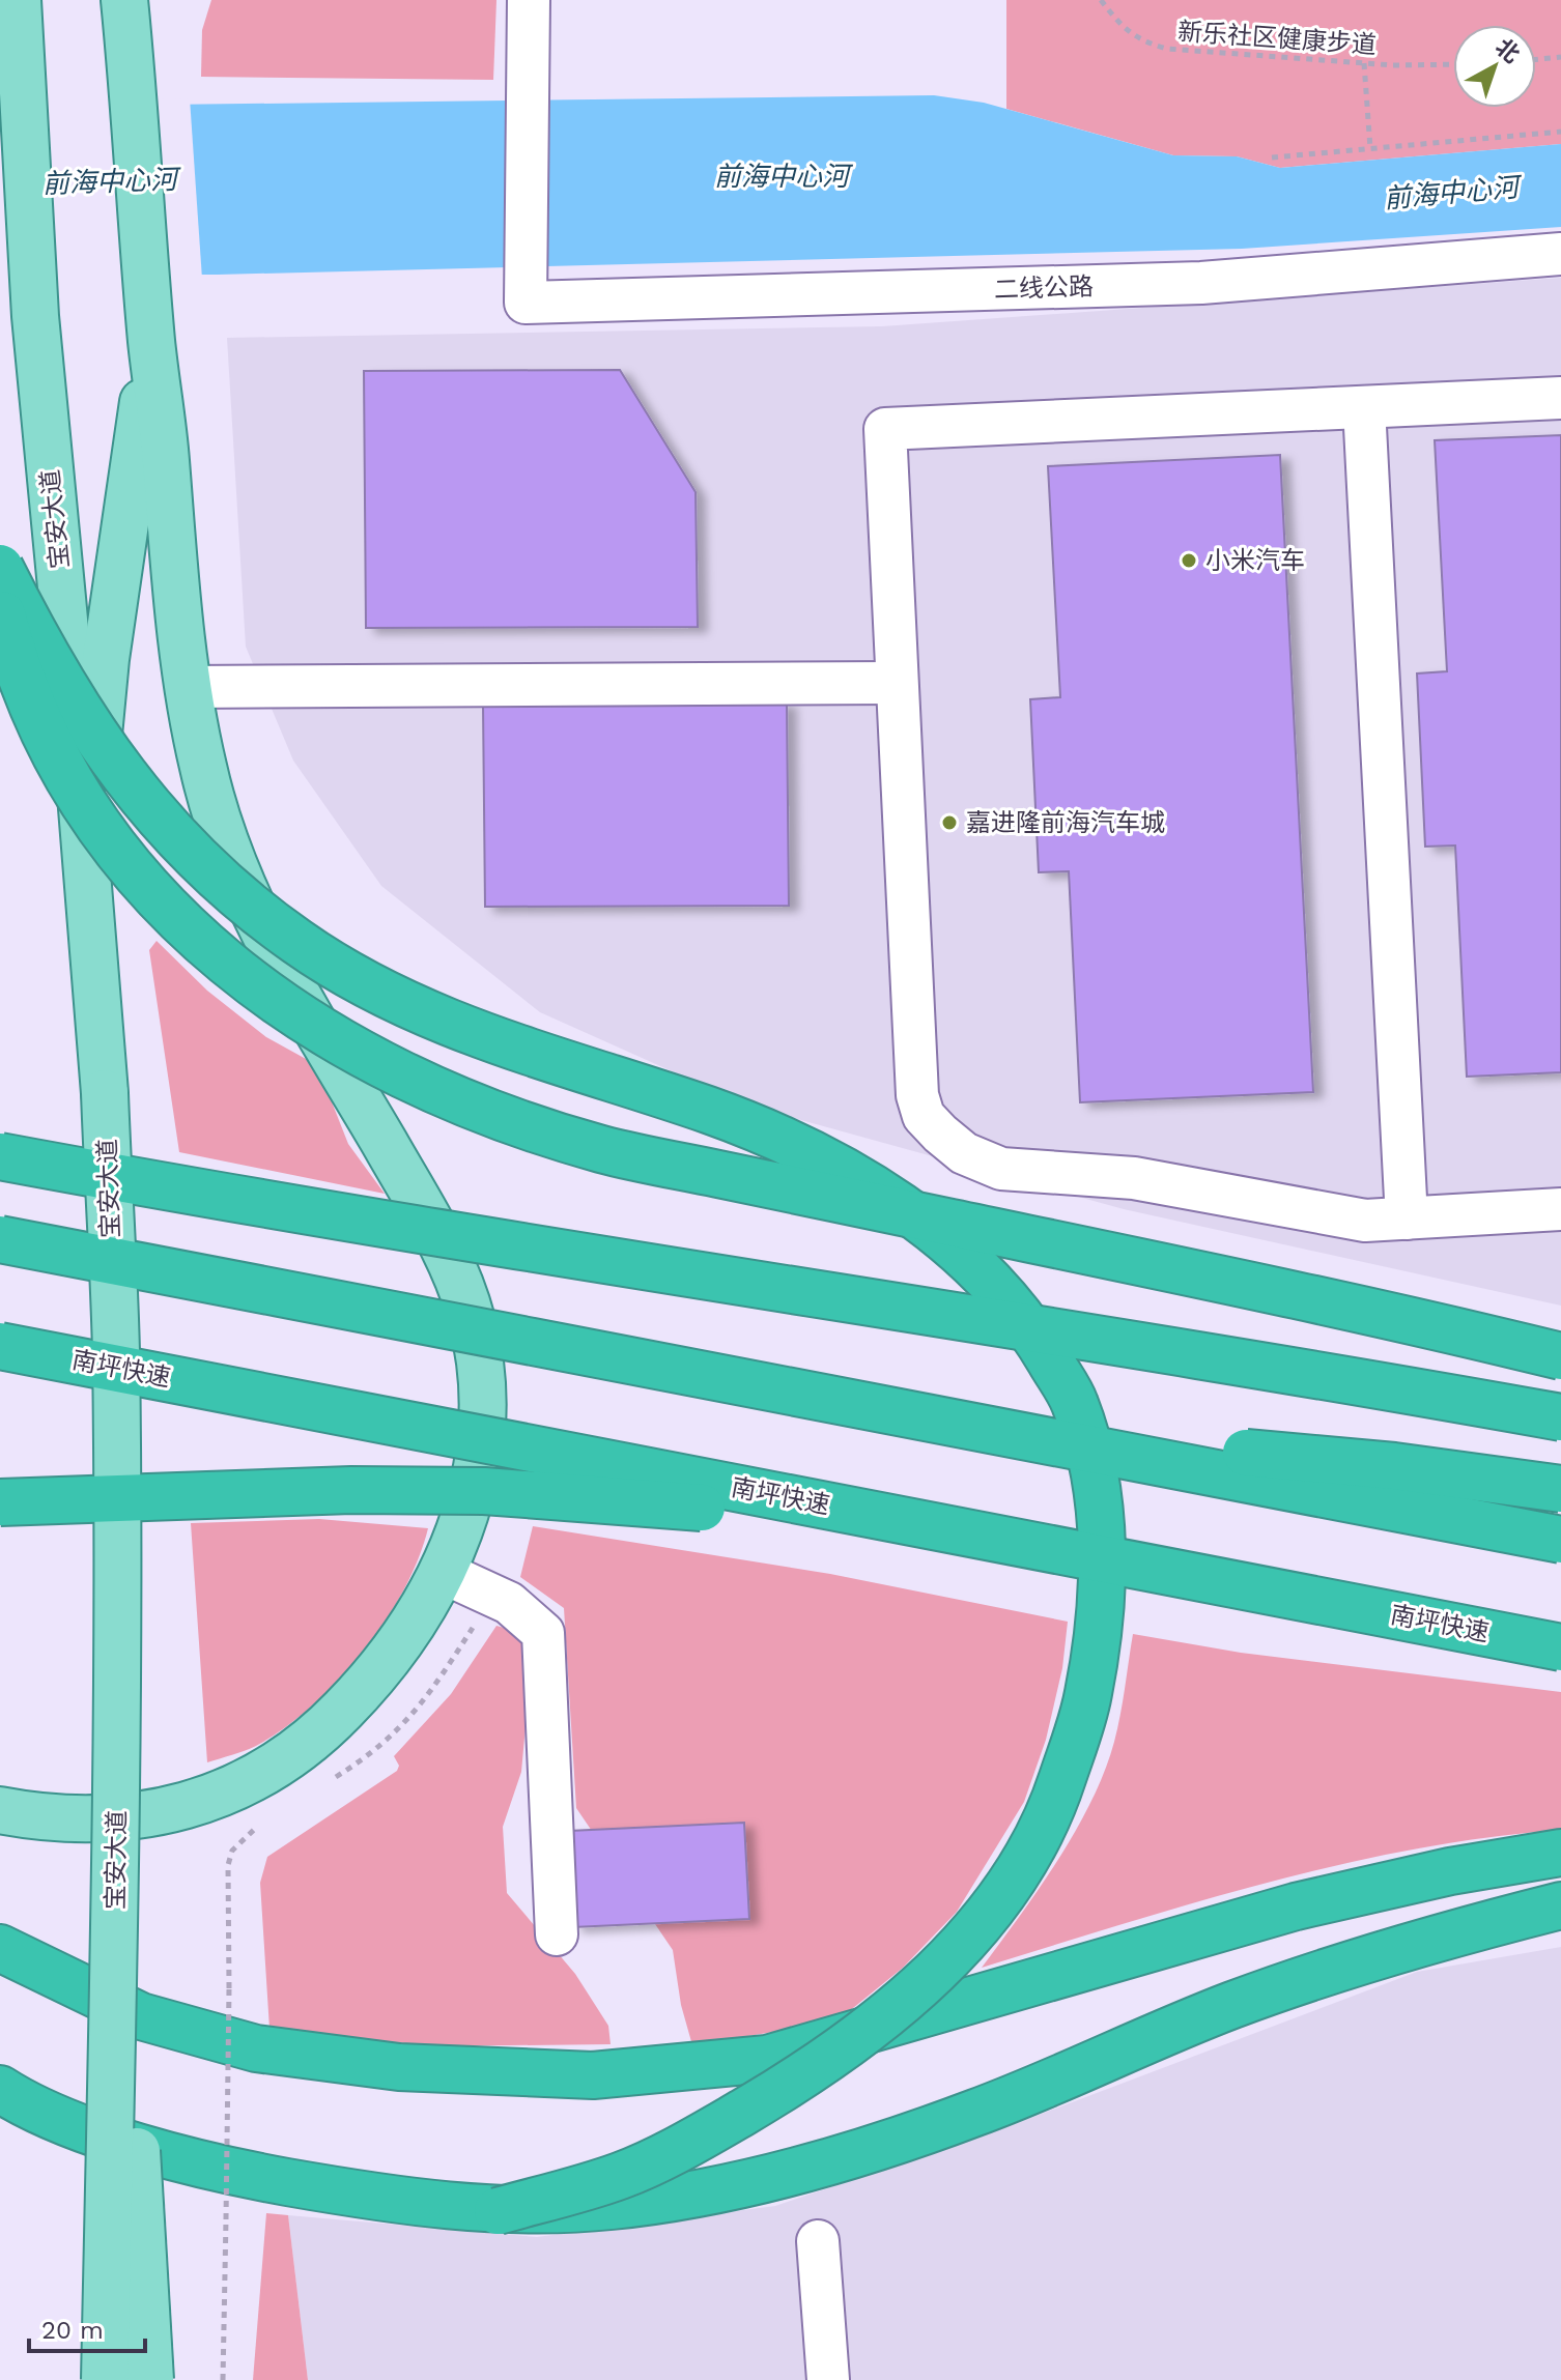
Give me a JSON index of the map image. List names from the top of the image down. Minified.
{"streets":{"highway":["南坪快速"],"main road":["宝安大道"],"street":["二线公路"],"path":["新乐社区健康步道"]},"water":["前海中心河"],"places":["小米汽车","嘉进隆前海汽车城"],"scale_bar":"20 m","north":"top right"}
